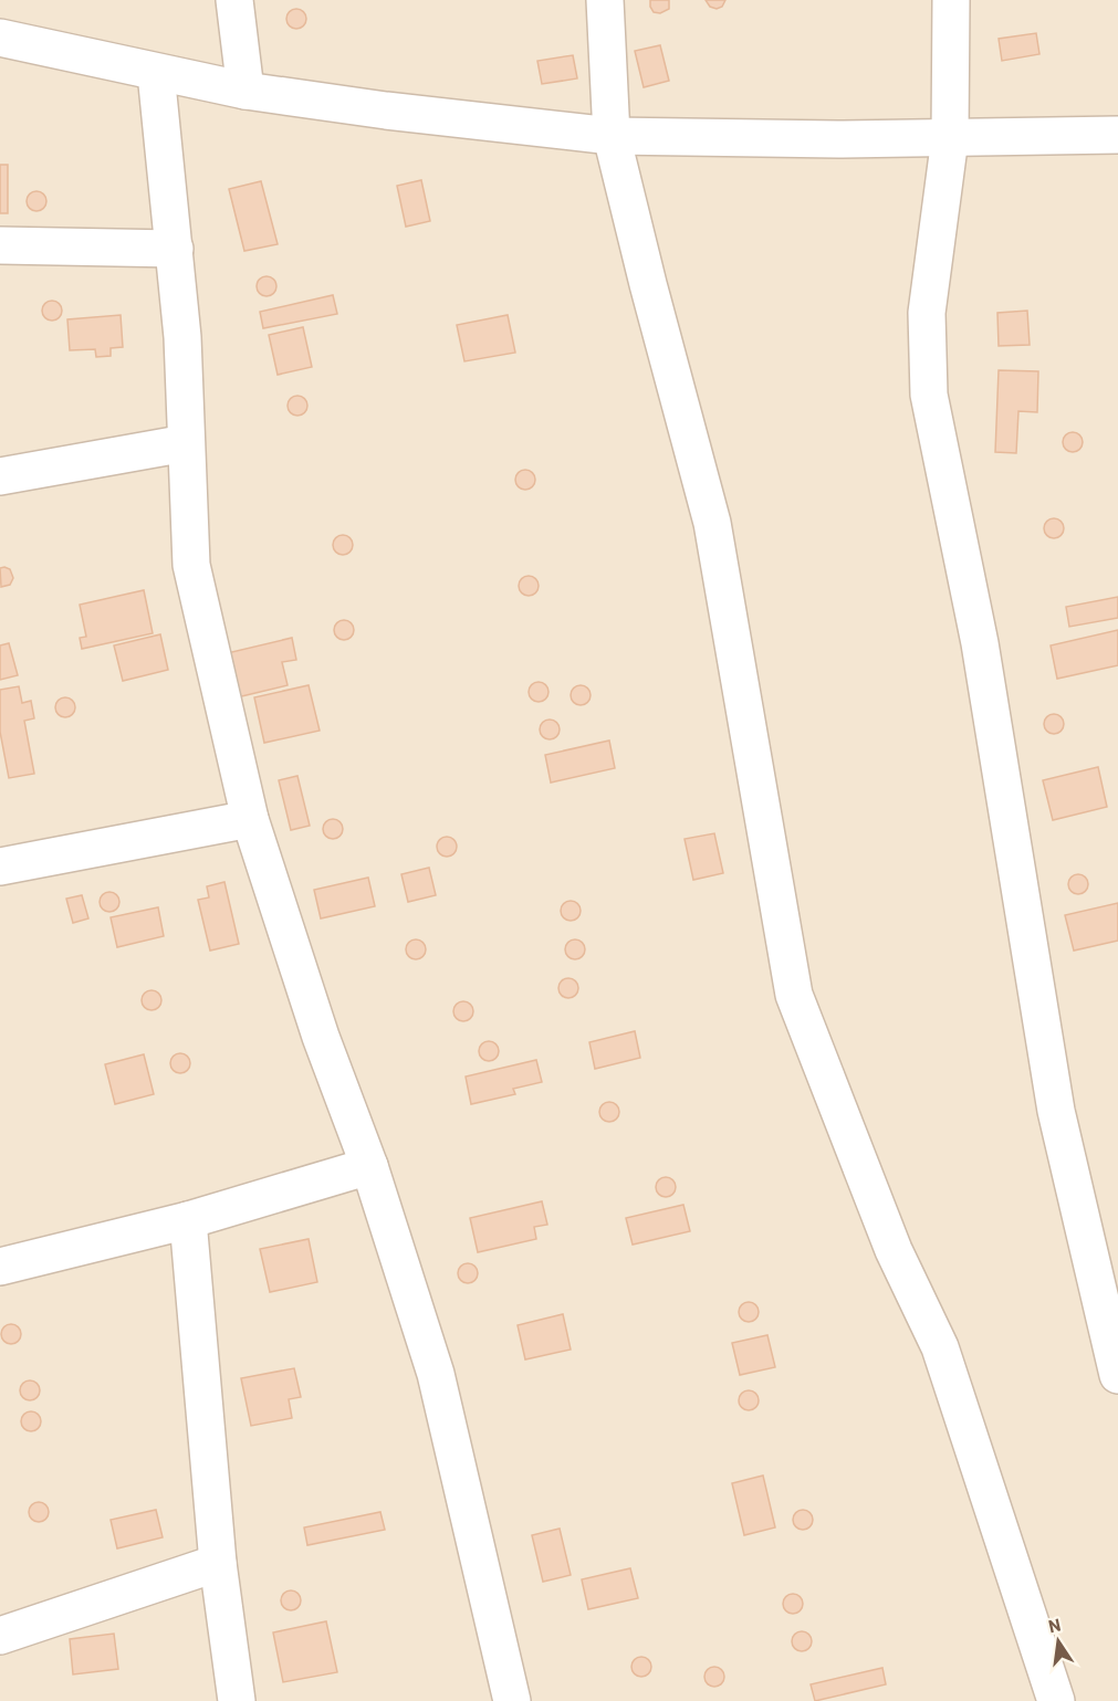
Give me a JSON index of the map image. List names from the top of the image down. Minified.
{"north":"top"}
